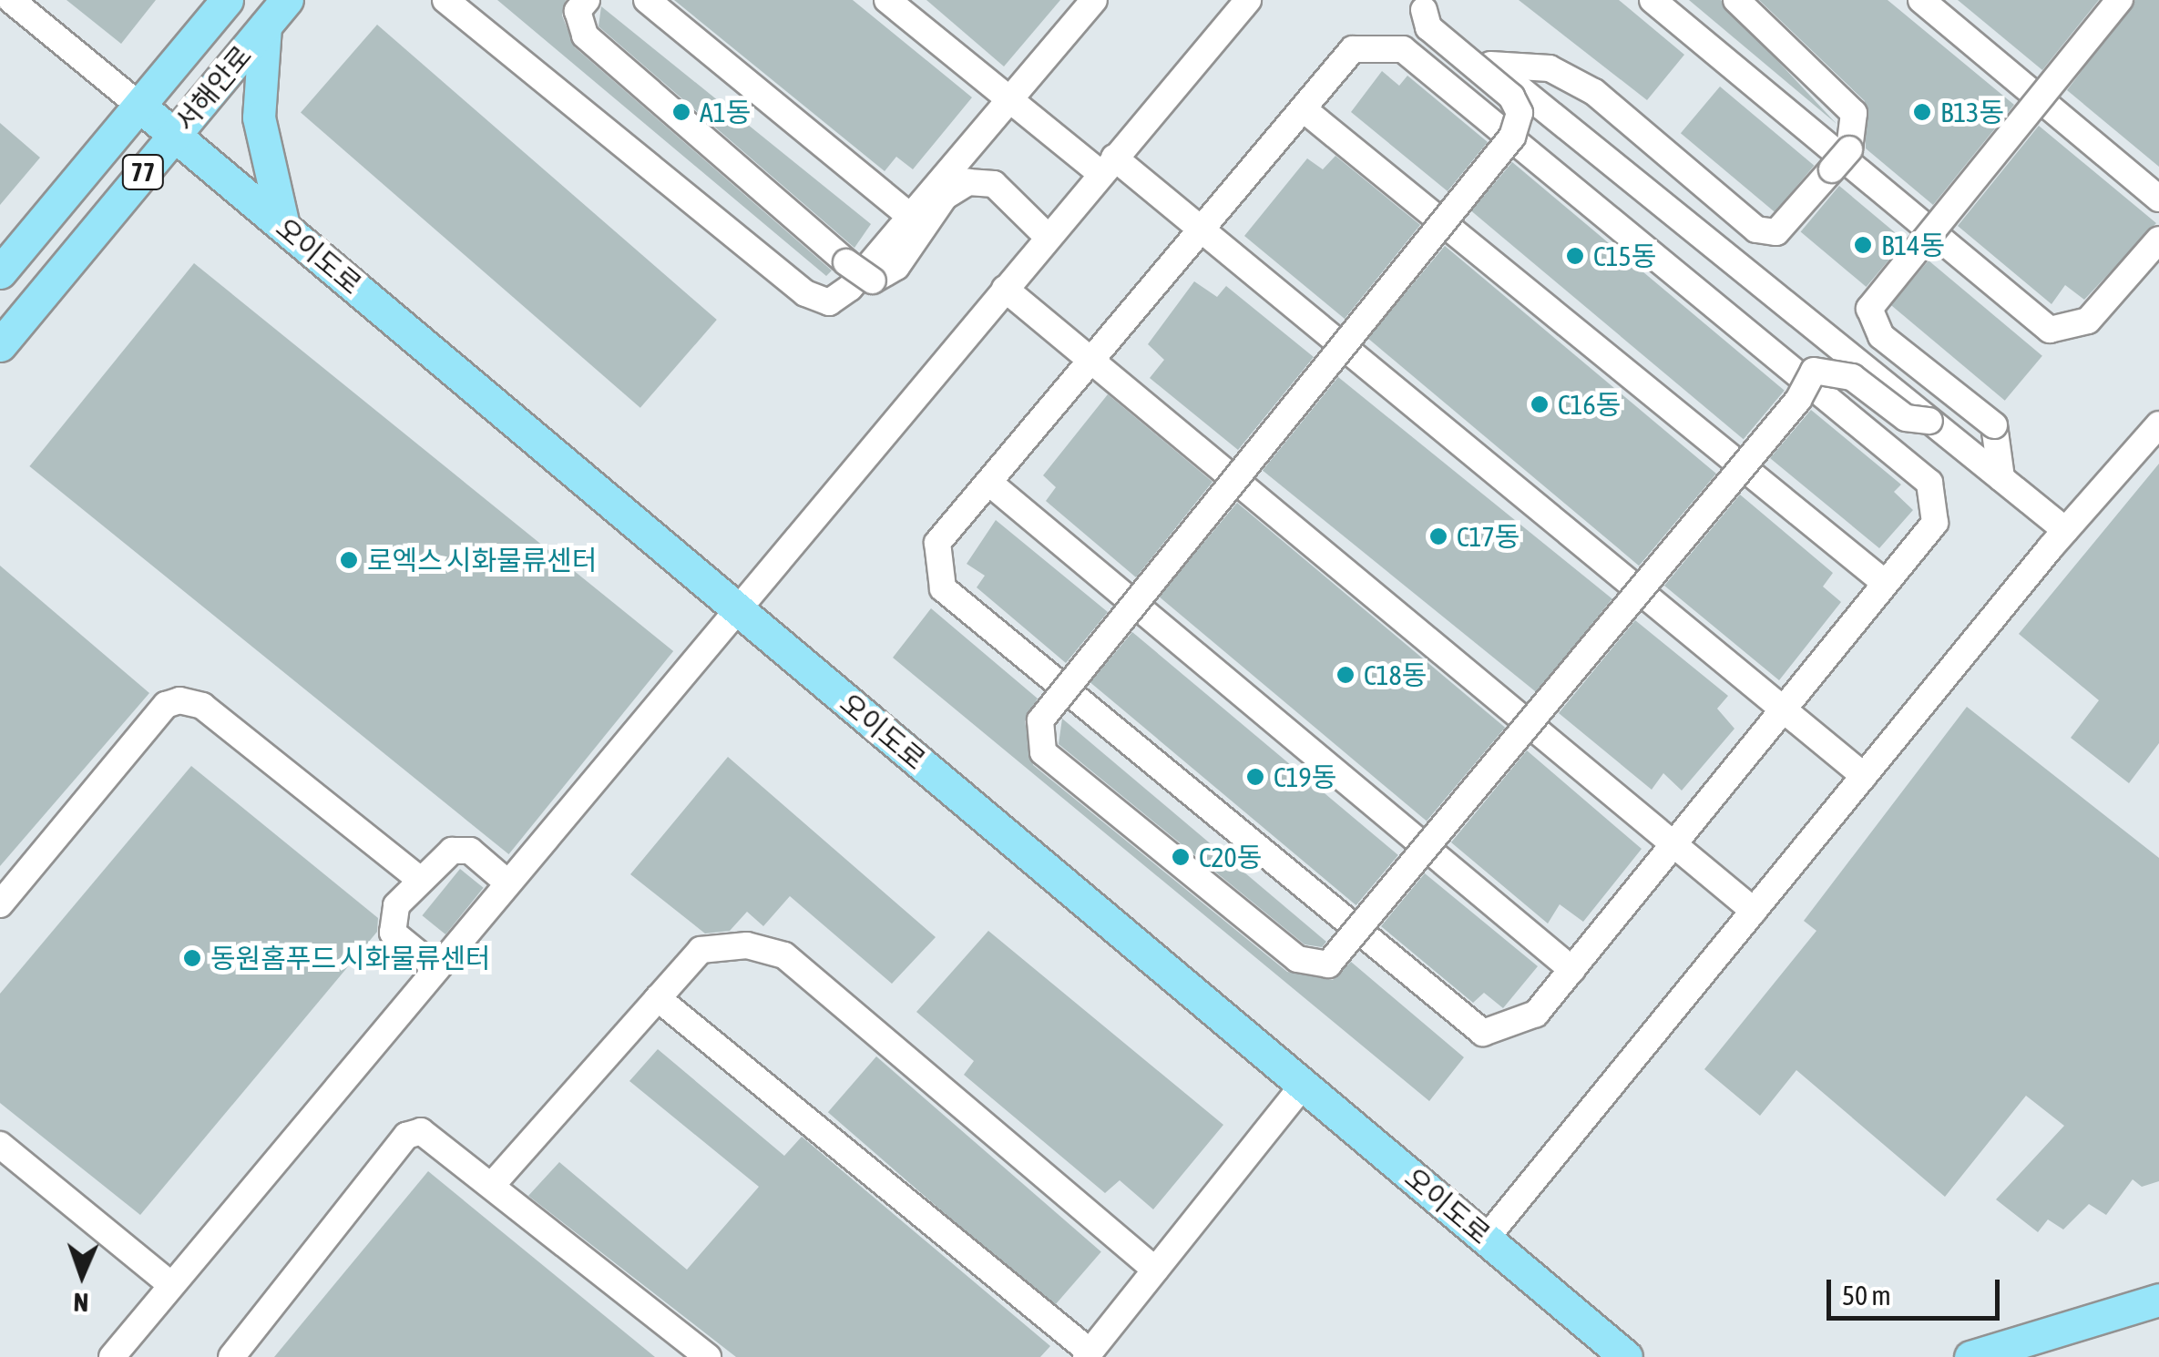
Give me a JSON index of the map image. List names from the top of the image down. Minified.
{"streets":{"main road":["서해안로","77","오이도로"]},"crossings":[["서해안로","오이도로"]],"places":["A1동","B13동","B14동","C15동","C16동","C17동","로엑스 시화물류센터","C18동","C19동","C20동","동원홈푸드 시화물류센터"],"scale_bar":"50 m","north":"bottom"}
